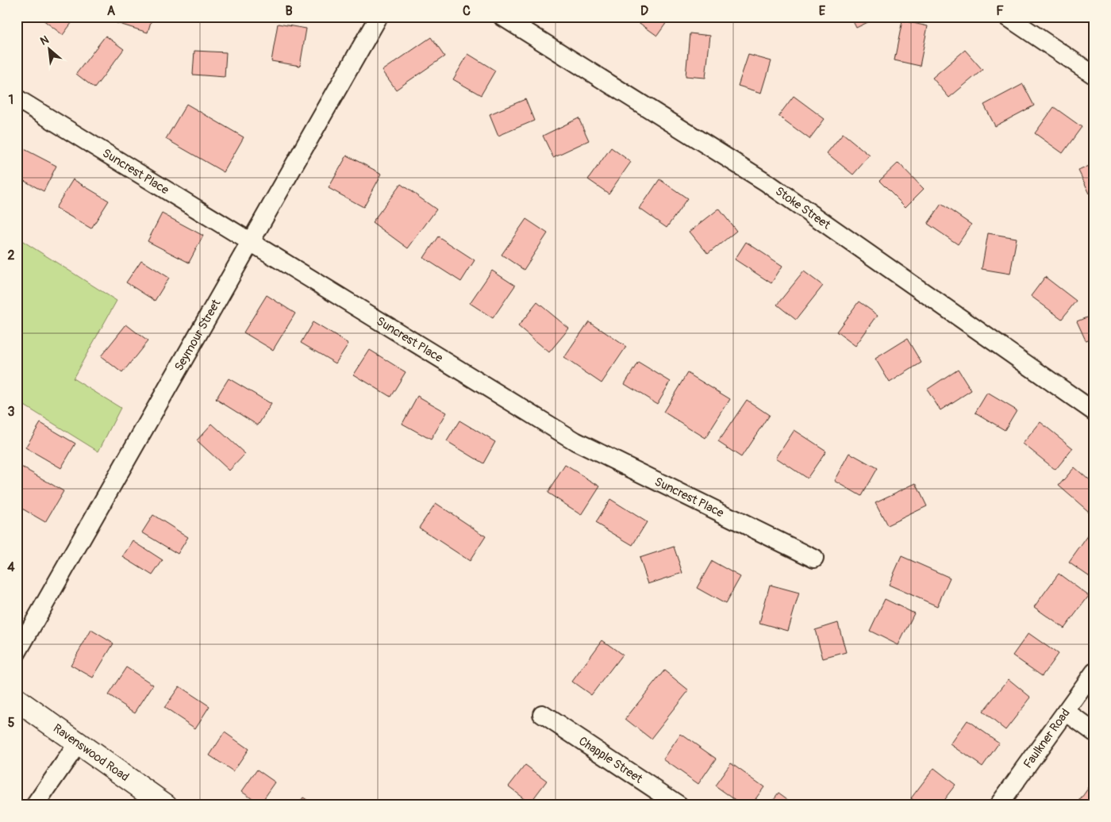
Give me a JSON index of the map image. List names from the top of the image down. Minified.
{"streets":{"street":["Suncrest Place","Stoke Street","Seymour Street","Faulkner Road","Ravenswood Road","Chapple Street"]},"crossings":[["Suncrest Place","Seymour Street"]],"north":"top left","grid":{"columns":["A","B","C","D","E","F"],"rows":["1","2","3","4","5"]}}
